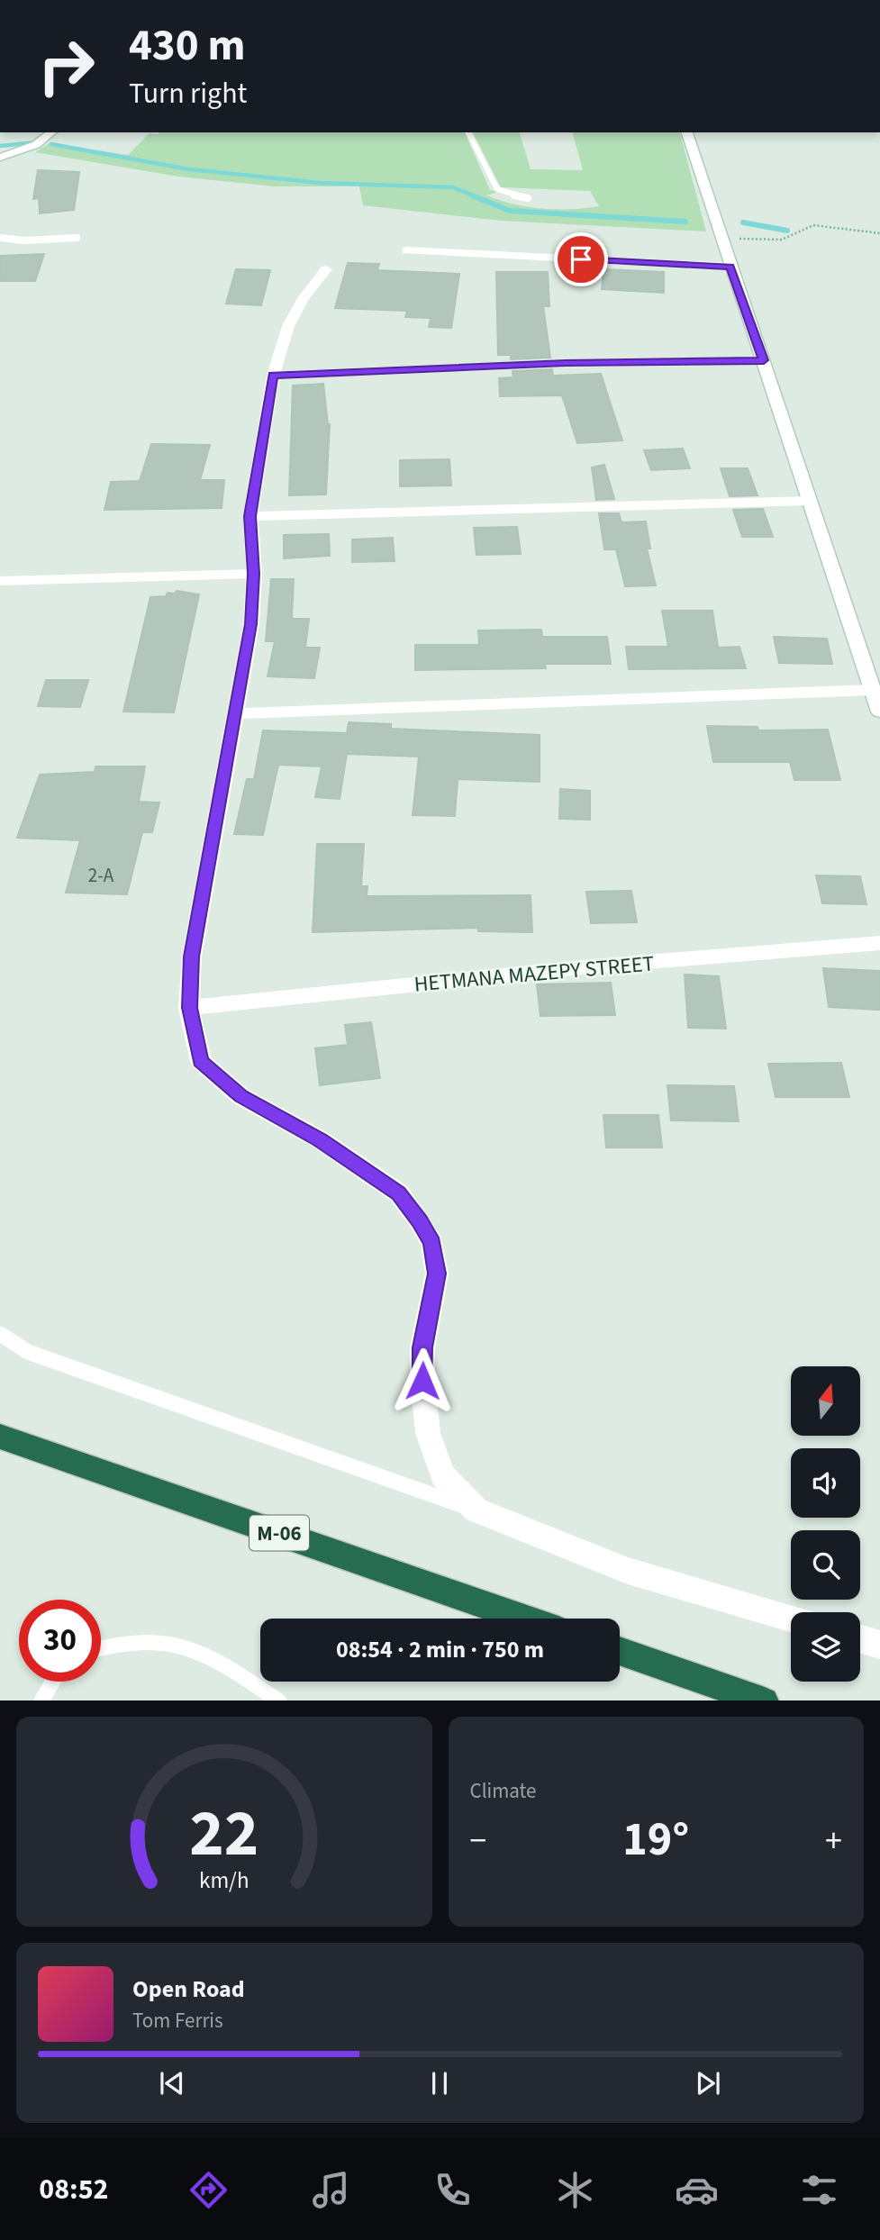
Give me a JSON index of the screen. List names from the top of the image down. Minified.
{"streets":{"highway":["М-06"],"street":["HETMANA MAZEPY STREET"]},"house_numbers":["2-А"],"north":"top","page":{"turn":["430 m","Turn right"],"limit":"30","trip":"08:54 · 2 min · 750 m","tile":"Climate","heat":["−","19°","+"],"song":["Open Road","Tom Ferris"],"tabs":"08:52","gauge":["22","km/h"]}}
